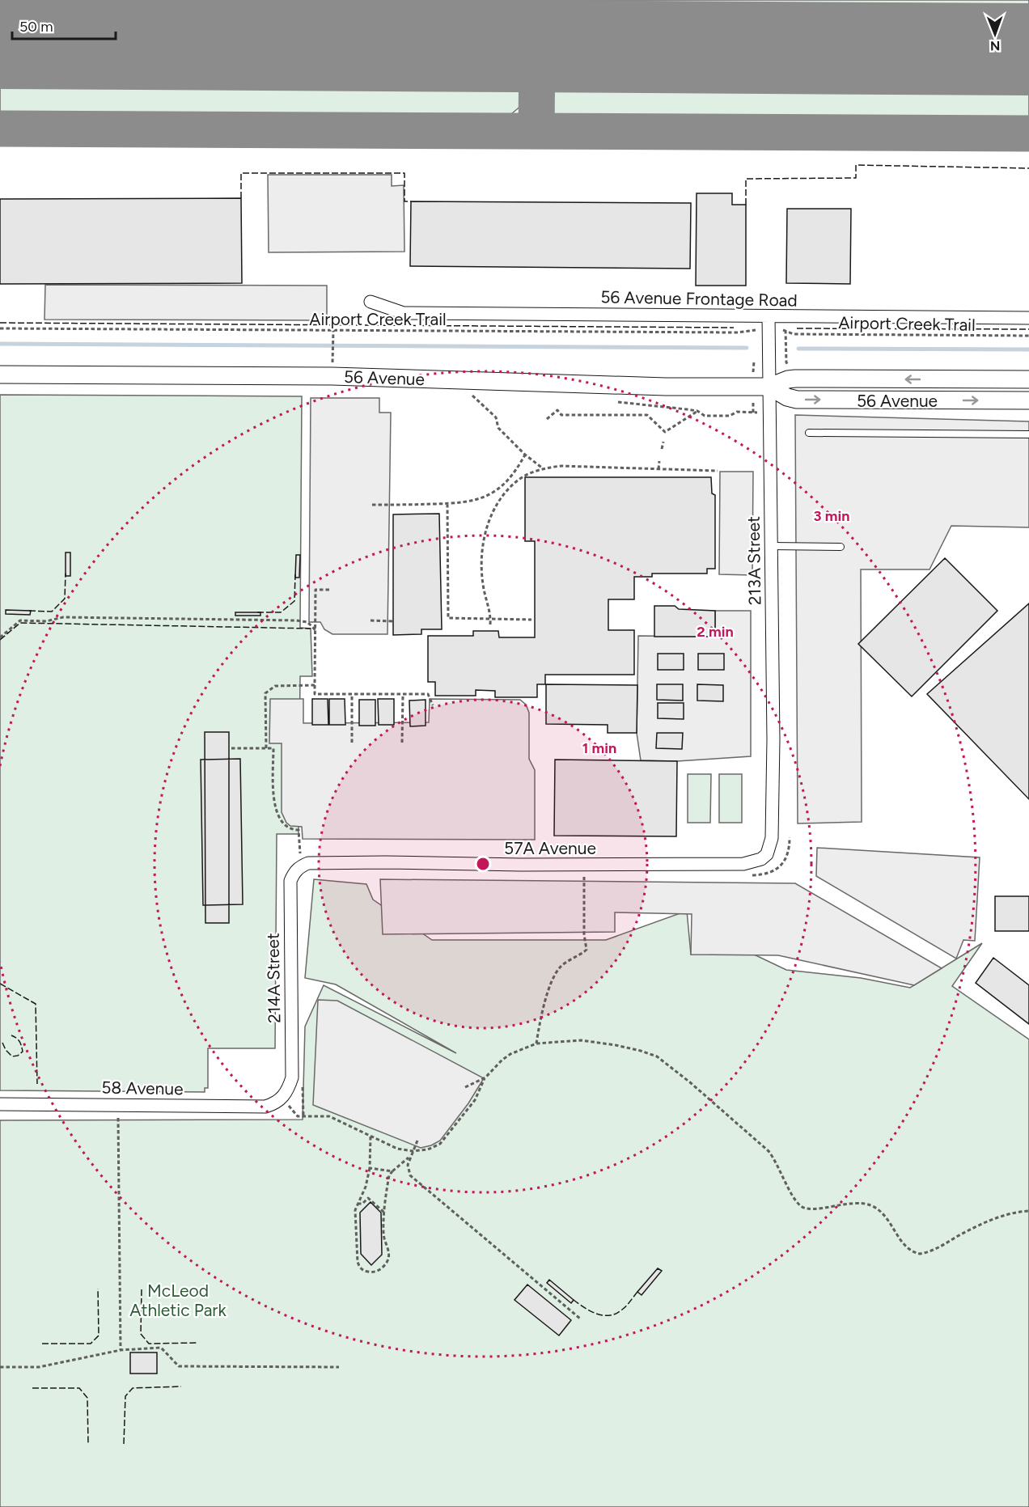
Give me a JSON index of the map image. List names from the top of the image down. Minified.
{"streets":{"main road":["56 Avenue"],"street":["56 Avenue Frontage Road","213A Street","57A Avenue","214A Street","58 Avenue"],"path":["Airport Creek Trail"]},"crossings":[["56 Avenue Frontage Road","213A Street"],["56 Avenue","213A Street"],["213A Street","57A Avenue"],["57A Avenue","214A Street"],["214A Street","58 Avenue"]],"parks":["McLeod Athletic Park"],"scale_bar":"50 m","north":"bottom","rings":["3 min","2 min","1 min"]}
